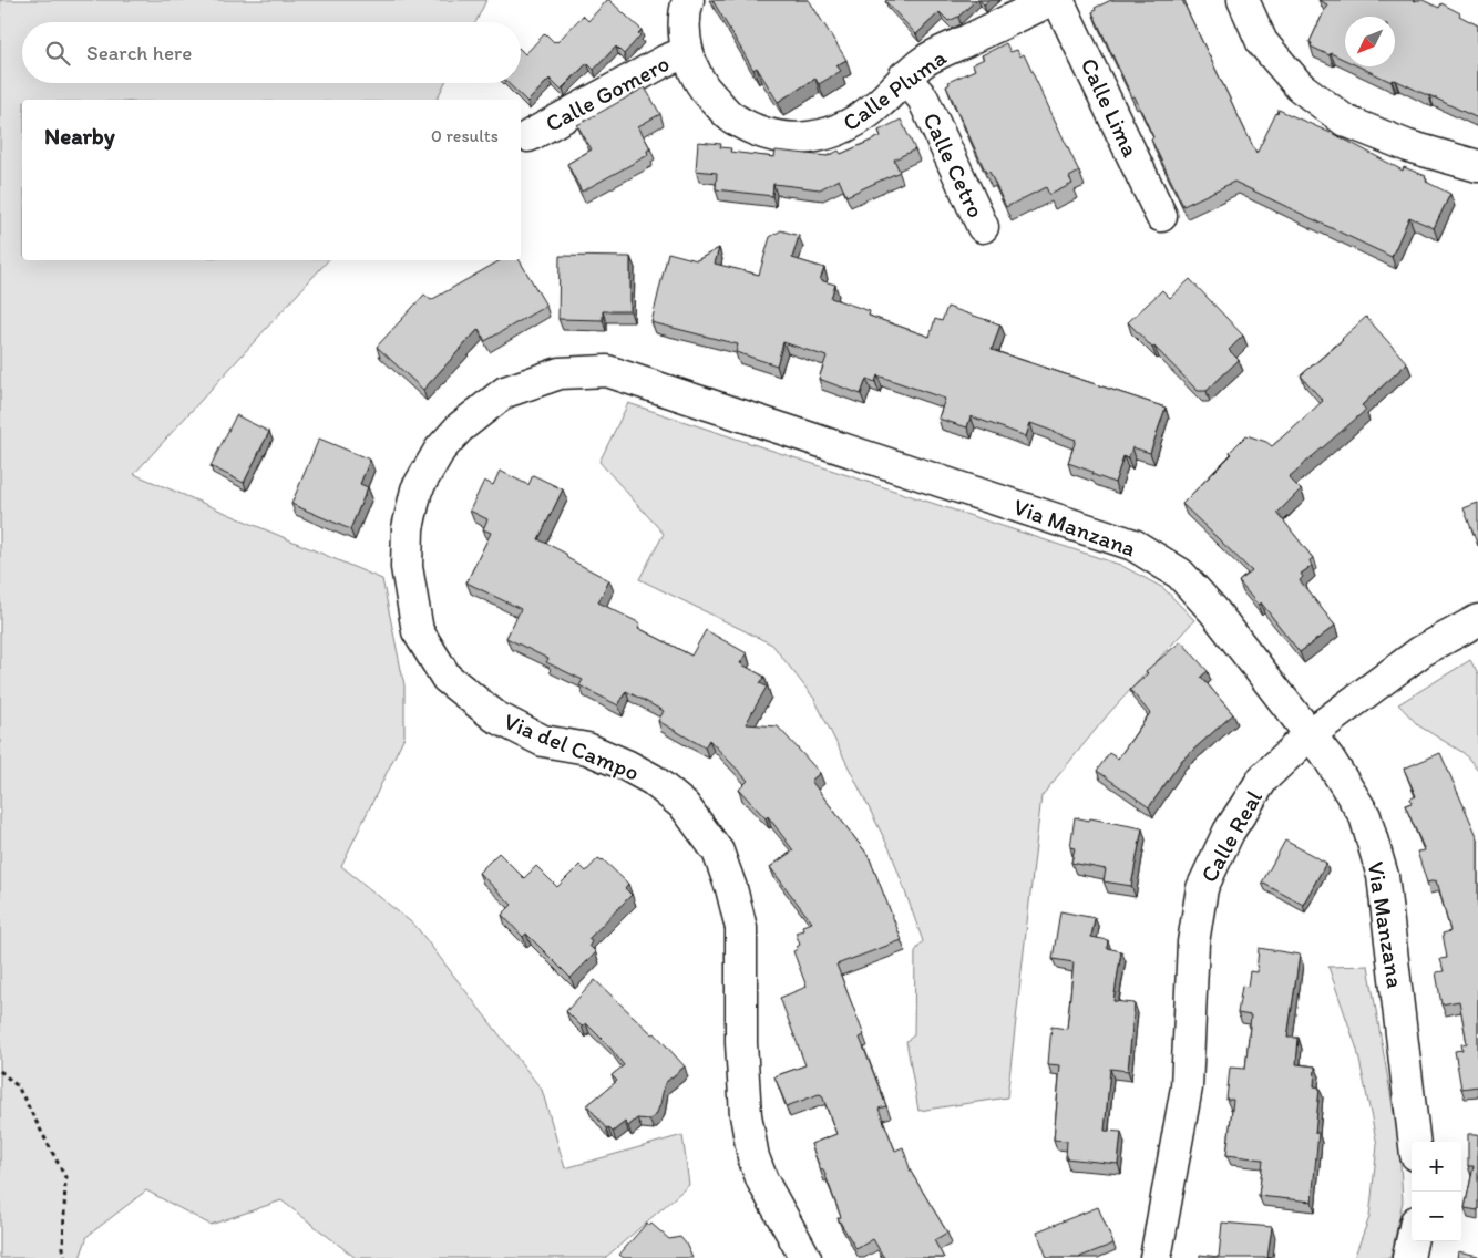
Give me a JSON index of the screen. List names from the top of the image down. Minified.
{"streets":{"street":["Calle Pluma","Calle Gomero","Calle Lima","Calle Cetro","Via Manzana","Via del Campo","Calle Real"]},"crossings":[["Calle Pluma","Calle Gomero"],["Calle Pluma","Calle Cetro"],["Via Manzana","Via del Campo"],["Via Manzana","Calle Real"]],"north":"bottom left","page":{"search":"Search here","heading":["Nearby","0 results"],"map_buttons":["+","−"]}}
